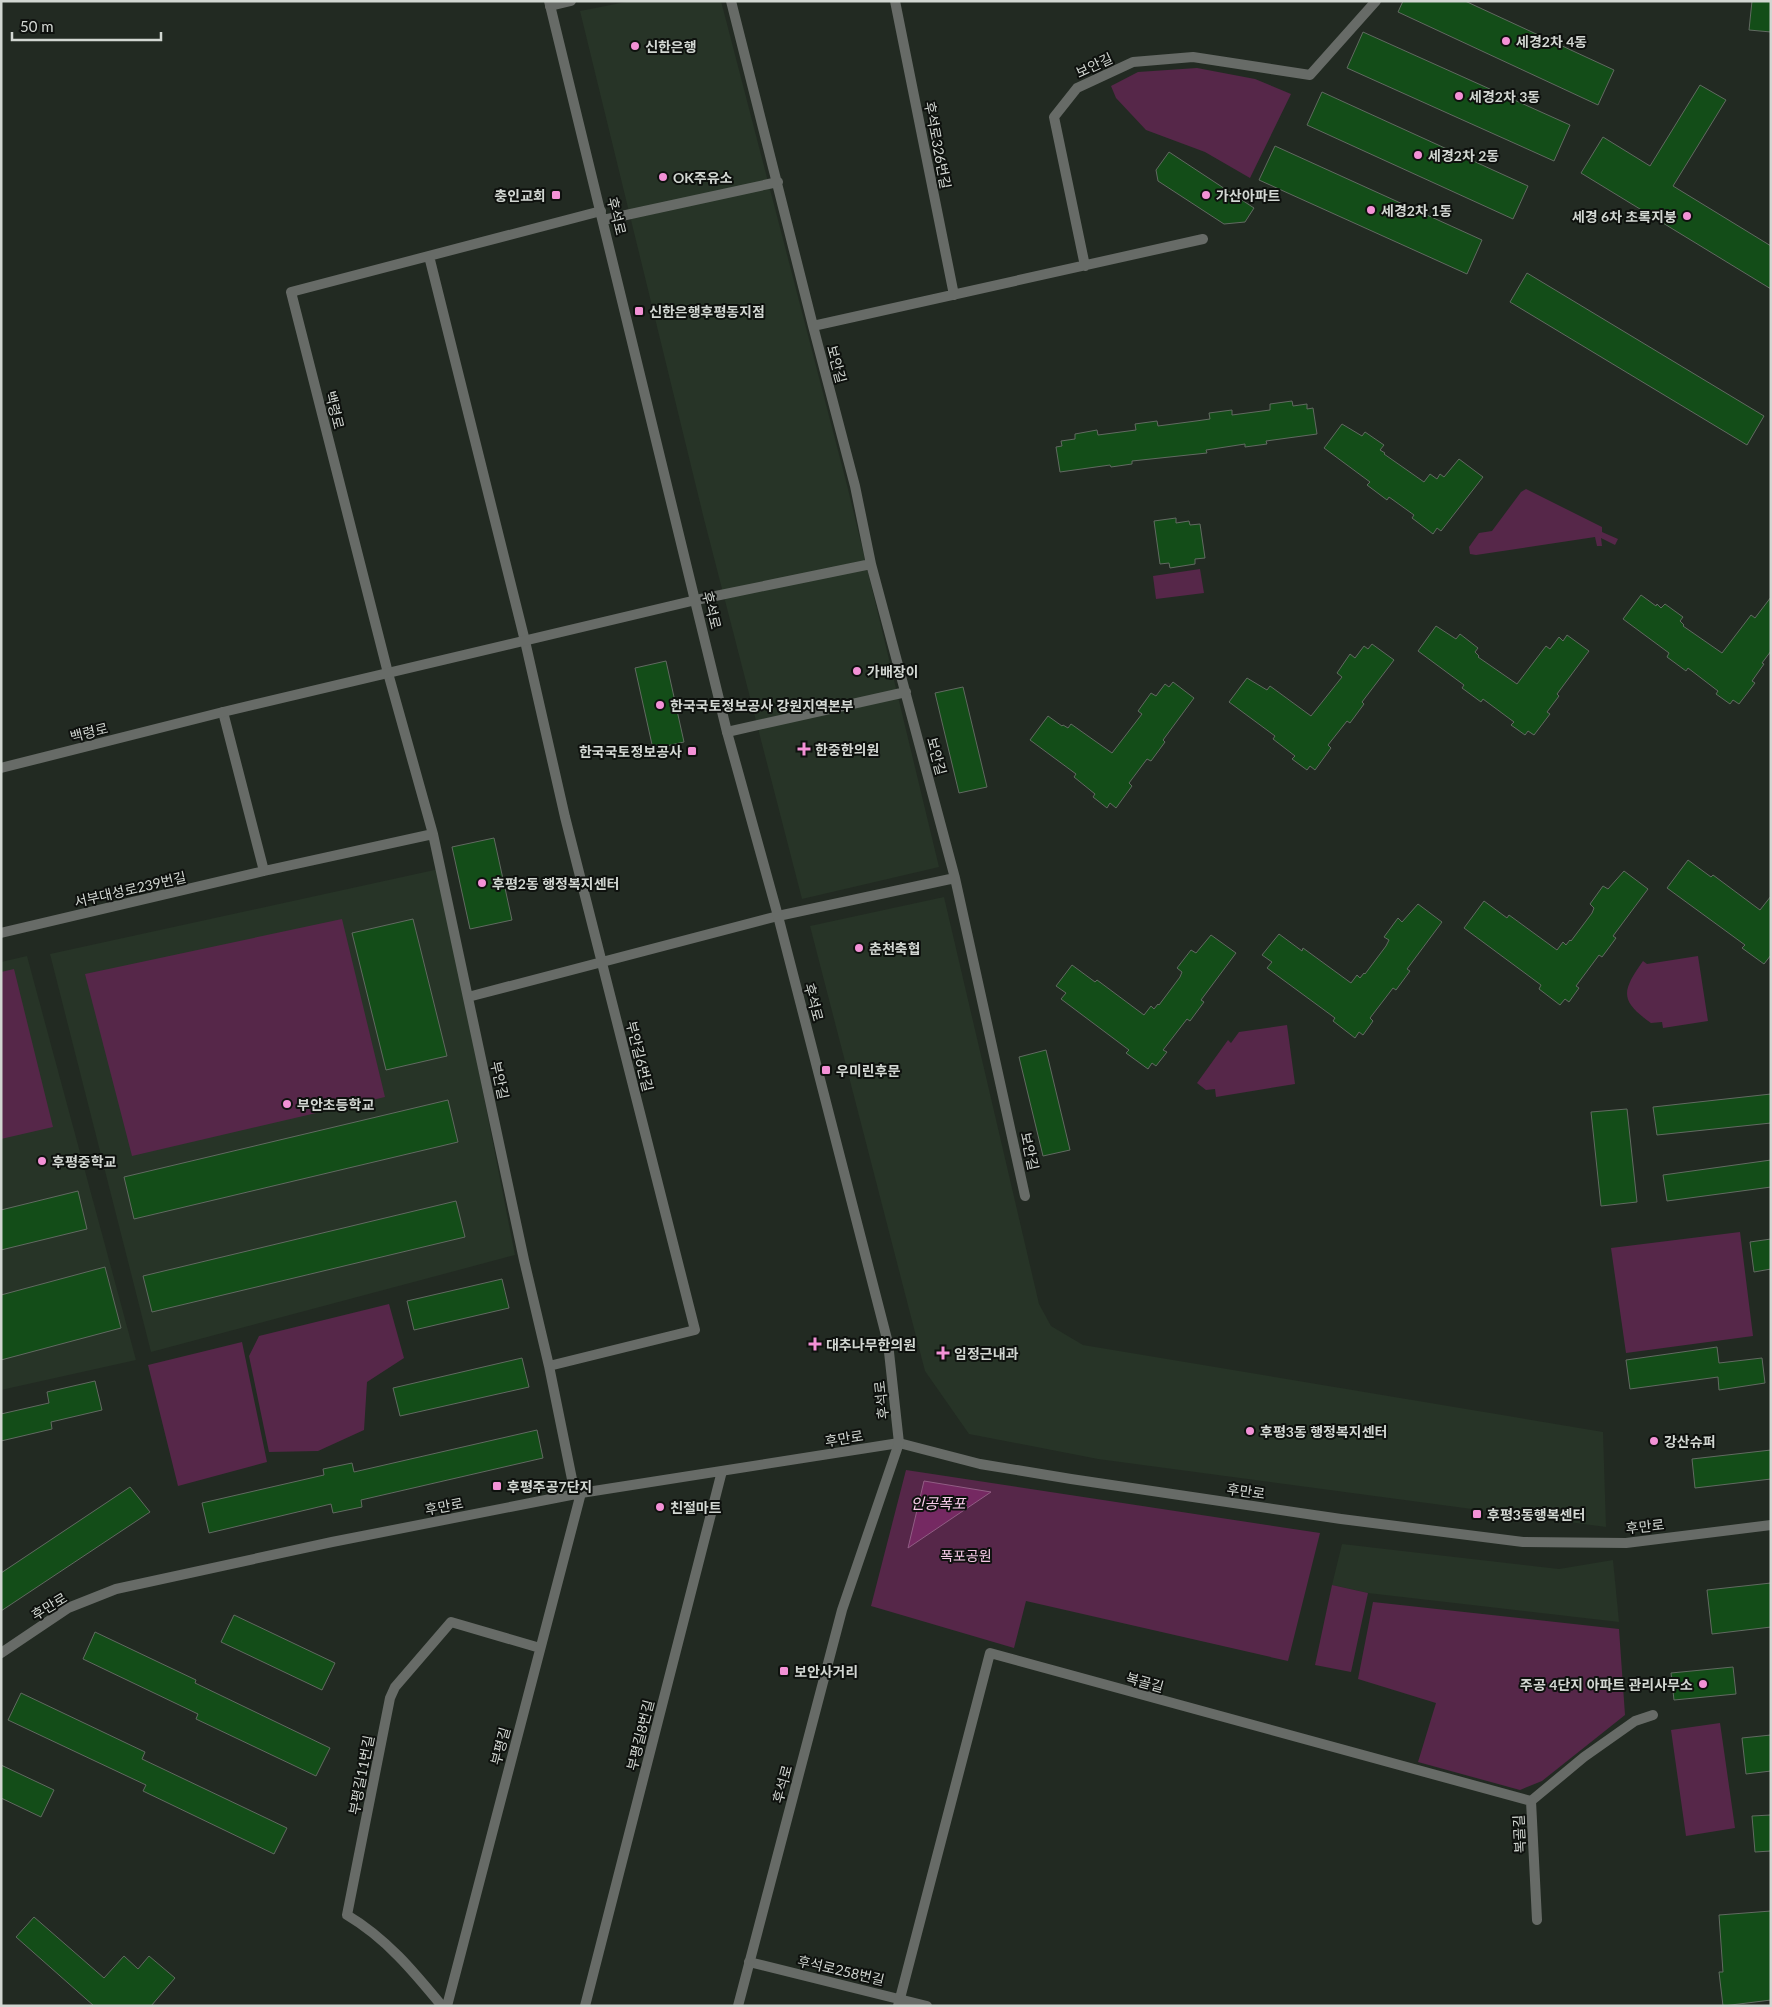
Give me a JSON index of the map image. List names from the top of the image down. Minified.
{"streets":{"street":["보안길","후석로326번길","후석로","백령로","서부대성로239번길","부안길6번길","부안길","후만로","복골길","부평길8번길","부평길","부평길11번길","후석로258번길"]},"crossings":[["보안길","백령로"],["후석로","백령로"],["후석로","후만로"],["후석로","후석로258번길"],["백령로","부안길6번길"],["백령로","부안길"],["서부대성로239번길","부안길"],["부안길6번길","부안길"],["부안길","후만로"],["부안길","부평길"],["후만로","부평길8번길"],["후만로","부평길"],["복골길","후석로258번길"],["부평길","부평길11번길"]],"water":["인공폭포"],"parks":["폭포공원"],"places":{"other":["세경2차 4동","신한은행","세경2차 3동","세경2차 2동","OK주유소","가산아파트","세경2차 1동","세경 6차 초록지붕","가배장이","한국국토정보공사 강원지역본부","후평2동 행정복지센터","춘천축협","부안초등학교","후평중학교","후평3동 행정복지센터","강산슈퍼","친절마트","주공 4단지 아파트 관리사무소"],"transit":["충인교회","신한은행후평동지점","한국국토정보공사","우미린후문","후평주공7단지","후평3동행복센터","보안사거리"],"health":["한중한의원","대추나무한의원","임정근내과"]},"scale_bar":"50 m"}
